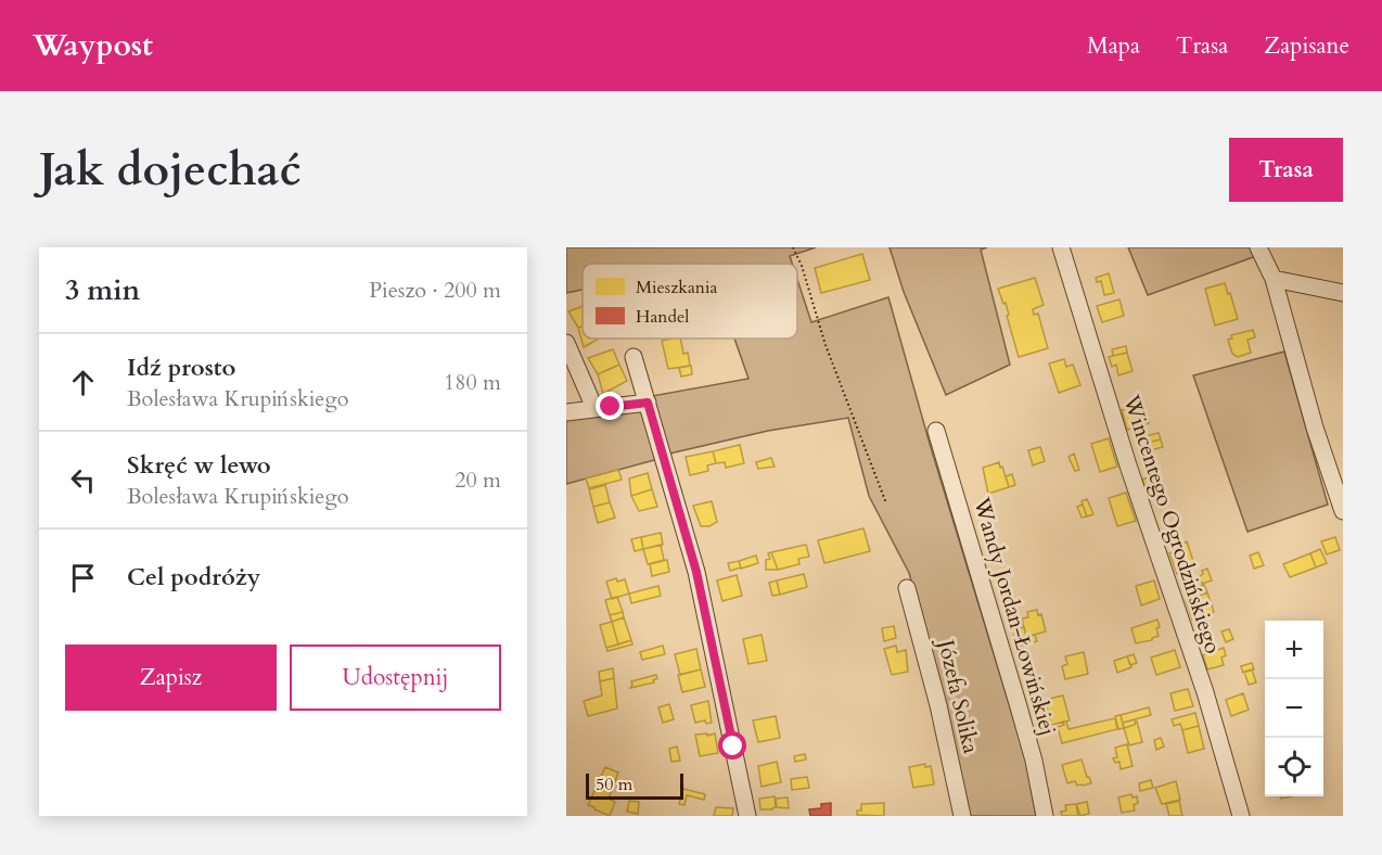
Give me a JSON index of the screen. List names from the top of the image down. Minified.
{"streets":{"street":["Wincentego Ogrodzińskiego","Wandy Jordan-Łowińskiej","Józefa Solika"]},"legend":["Mieszkania","Handel"],"scale_bar":"50 m","page":{"header":"Waypost","nav":["Mapa","Trasa","Zapisane"],"buttons":["Trasa",["Zapisz","Udostępnij"]],"title":"Jak dojechać","heading":["3 min","Pieszo · 200 m"],"list":[["Idź prosto","Bolesława Krupińskiego","180 m"],["Skręć w lewo","Bolesława Krupińskiego","20 m"],"Cel podróży"],"map_buttons":["+","−"],"scale":"50 m"}}
